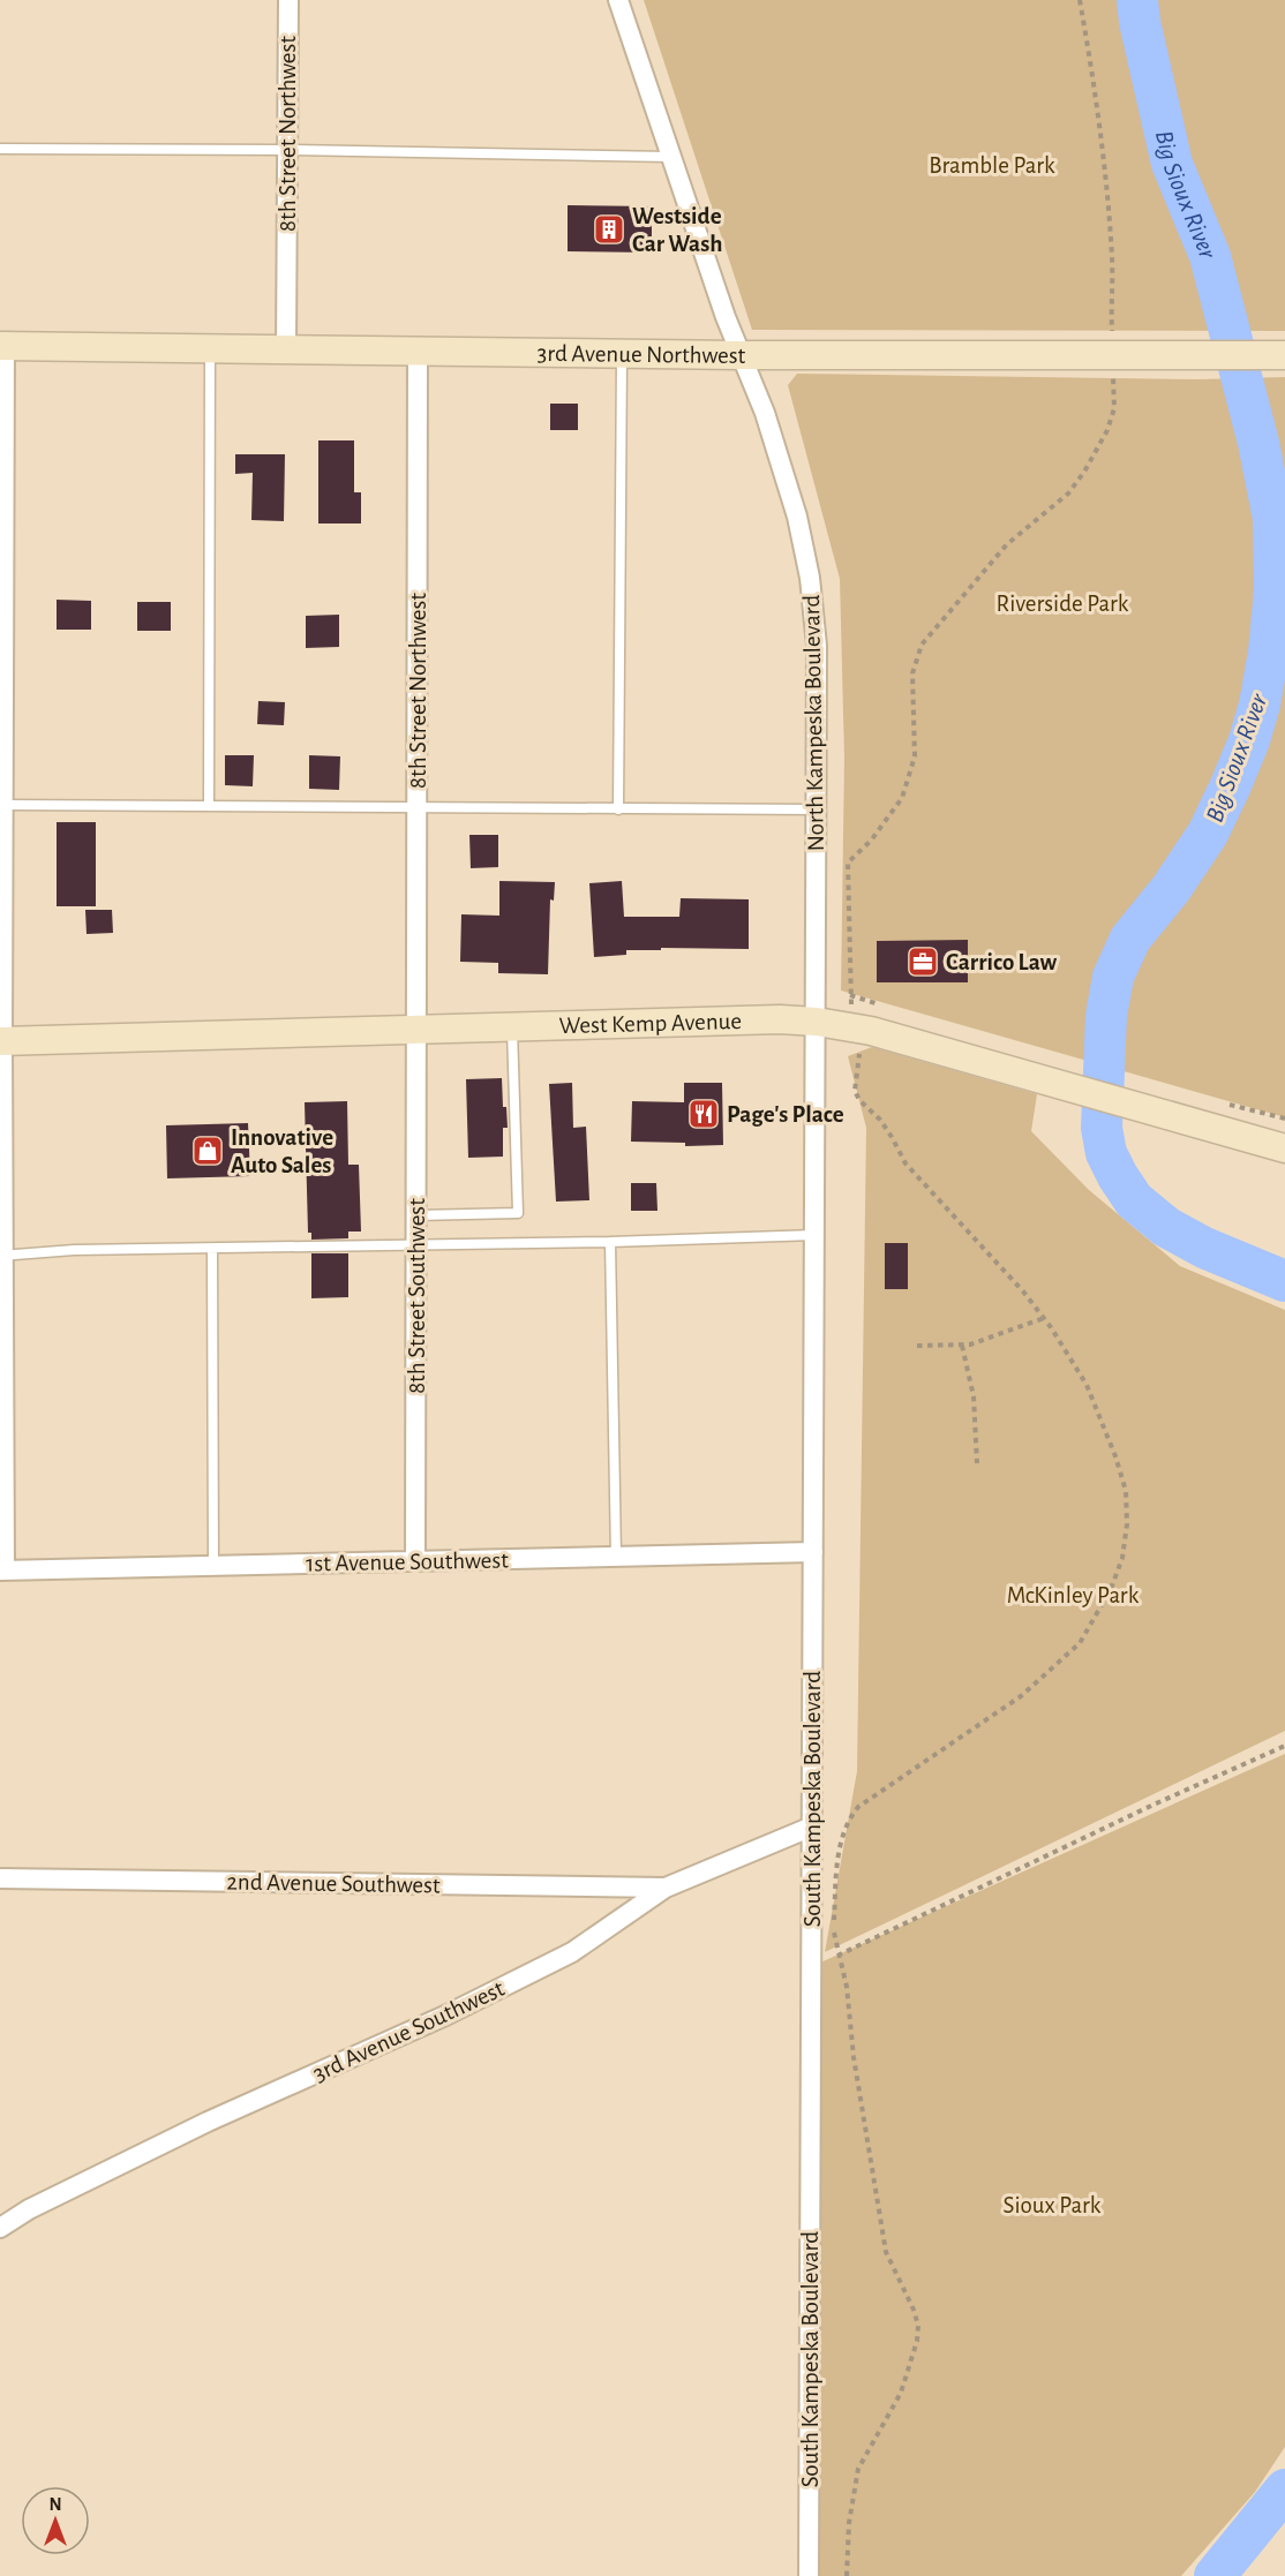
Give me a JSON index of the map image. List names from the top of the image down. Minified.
{"streets":{"main road":["3rd Avenue Northwest","West Kemp Avenue"],"street":["8th Street Northwest","North Kampeska Boulevard","8th Street Southwest","1st Avenue Southwest","South Kampeska Boulevard","2nd Avenue Southwest","3rd Avenue Southwest"]},"crossings":[["8th Street Northwest","3rd Avenue Northwest"],["8th Street Northwest","West Kemp Avenue"],["8th Street Northwest","8th Street Southwest"],["3rd Avenue Northwest","North Kampeska Boulevard"],["North Kampeska Boulevard","West Kemp Avenue"],["North Kampeska Boulevard","South Kampeska Boulevard"],["West Kemp Avenue","8th Street Southwest"],["West Kemp Avenue","South Kampeska Boulevard"],["8th Street Southwest","1st Avenue Southwest"],["1st Avenue Southwest","South Kampeska Boulevard"],["South Kampeska Boulevard","3rd Avenue Southwest"],["2nd Avenue Southwest","3rd Avenue Southwest"]],"water":["Big Sioux River"],"parks":["Bramble Park","Riverside Park","McKinley Park","Sioux Park"],"places":{"building":["Westside Car Wash"],"office":["Carrico Law"],"restaurant":["Page's Place"],"shop":["Innovative Auto Sales"]},"north":"top"}
